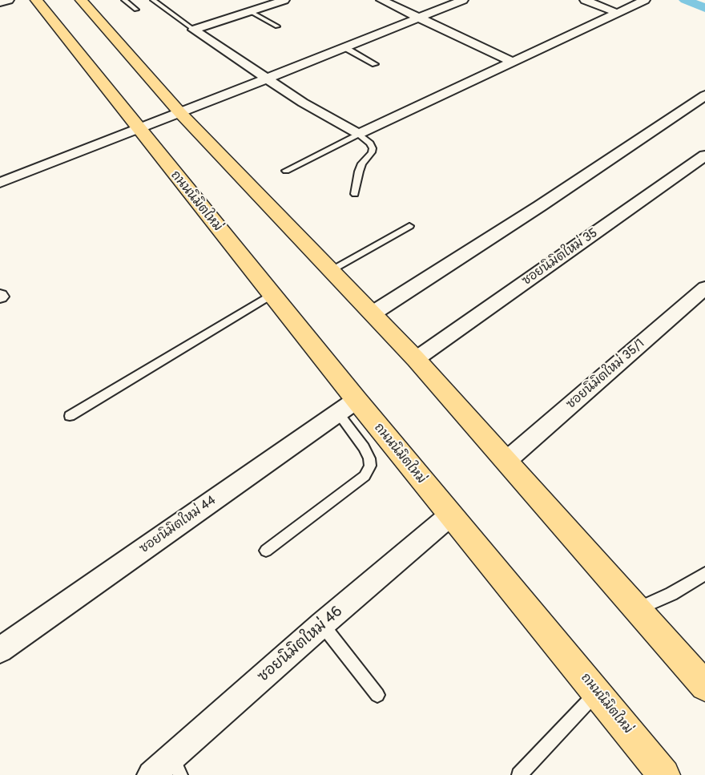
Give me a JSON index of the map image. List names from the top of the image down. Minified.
{"streets":{"main road":["ถนนนิมิตใหม่"],"street":["ซอยนิมิตใหม่ 35","ซอยนิมิตใหม่ 35/1","ซอยนิมิตใหม่ 44","ซอยนิมิตใหม่ 46"]},"crossings":[["ถนนนิมิตใหม่","ซอยนิมิตใหม่ 44"],["ถนนนิมิตใหม่","ซอยนิมิตใหม่ 46"]]}
